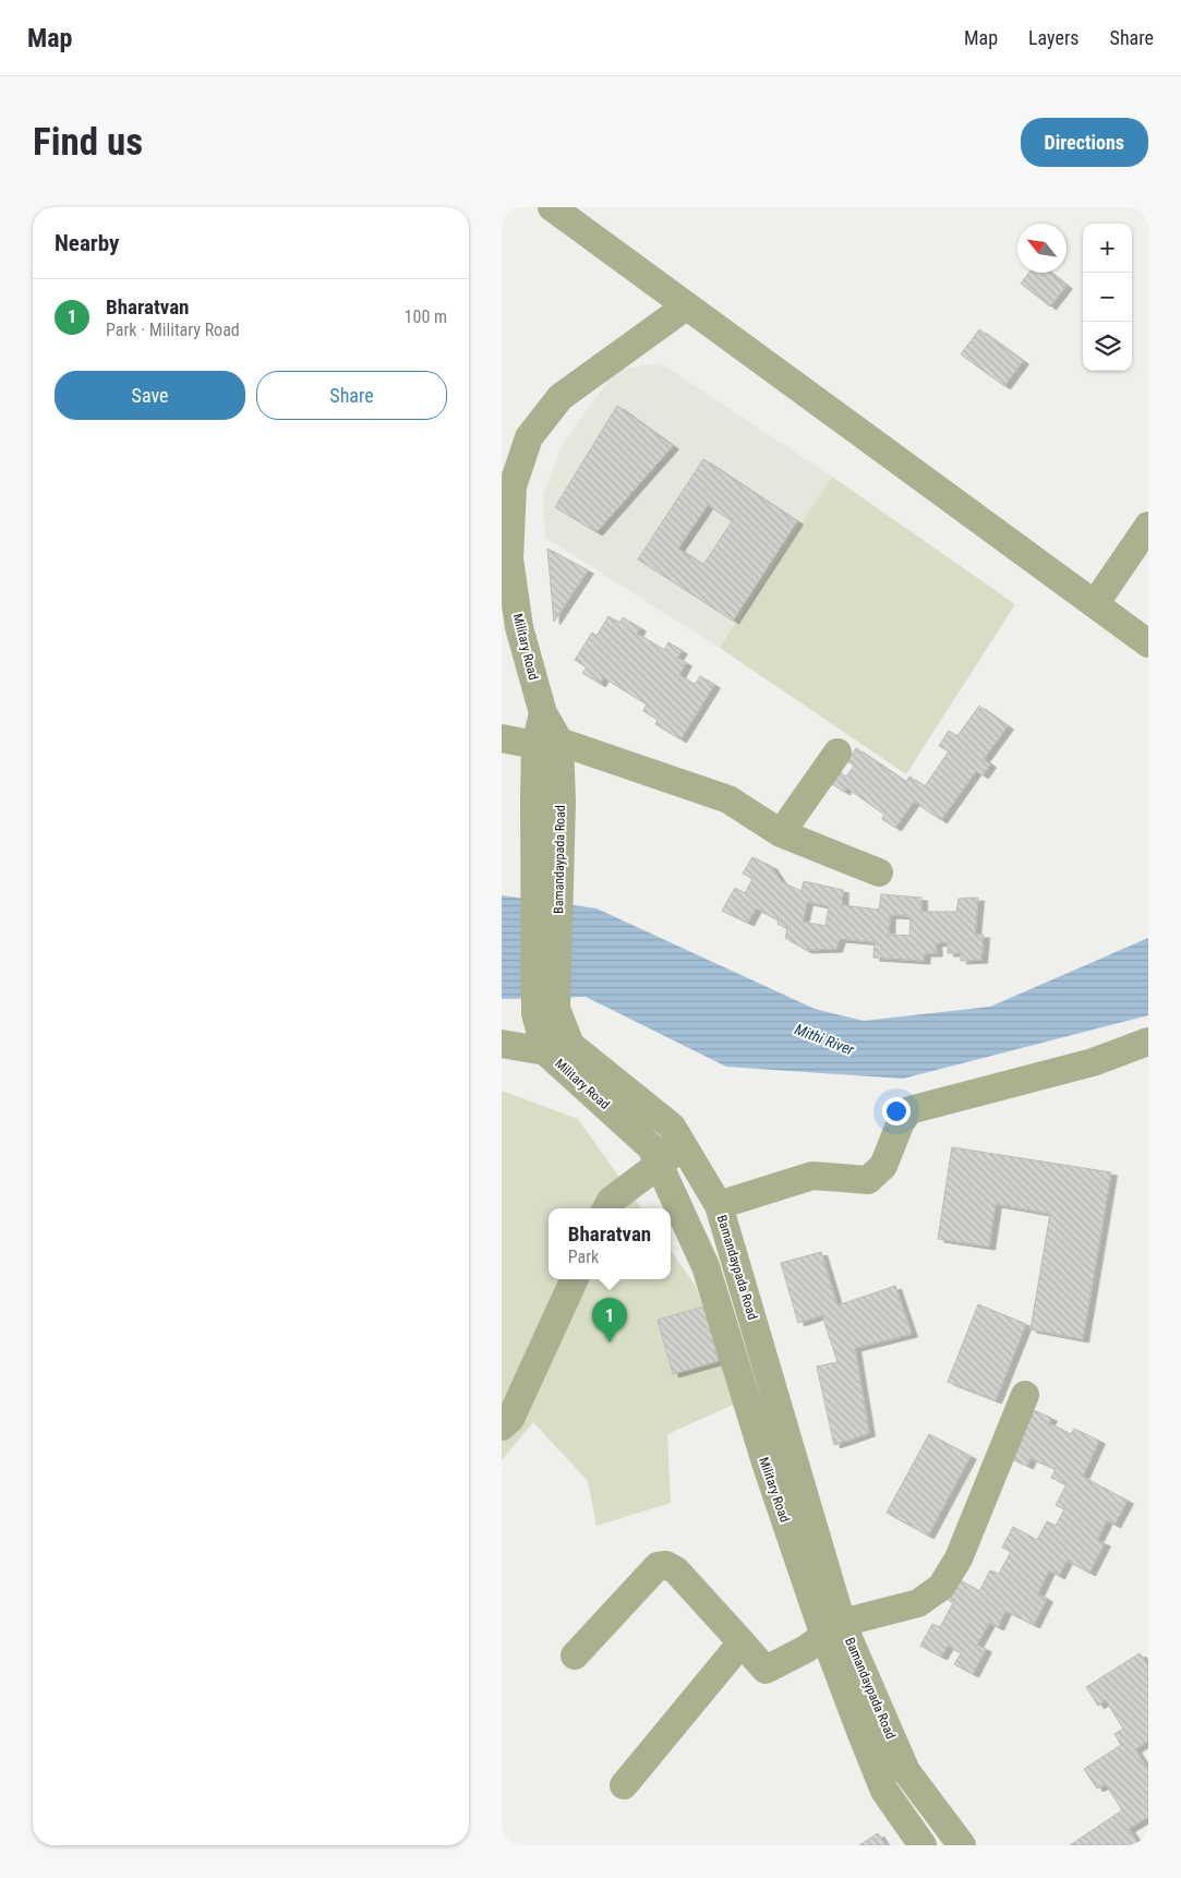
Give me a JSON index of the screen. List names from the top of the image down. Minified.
{"streets":{"street":["Military Road","Bamandaypada Road"]},"crossings":[["Military Road","Bamandaypada Road"]],"water":["Mithi River"],"north":"top left","page":{"header":"Map","nav":["Map","Layers","Share"],"buttons":["Directions",["Save","Share"]],"title":"Find us","heading":"Nearby","map_buttons":["+","−"],"list":[{"mark":"1","name":"Bharatvan","note":"Park · Military Road","value":"100 m"}],"popup":["Bharatvan","Park"],"pins":"1"}}
